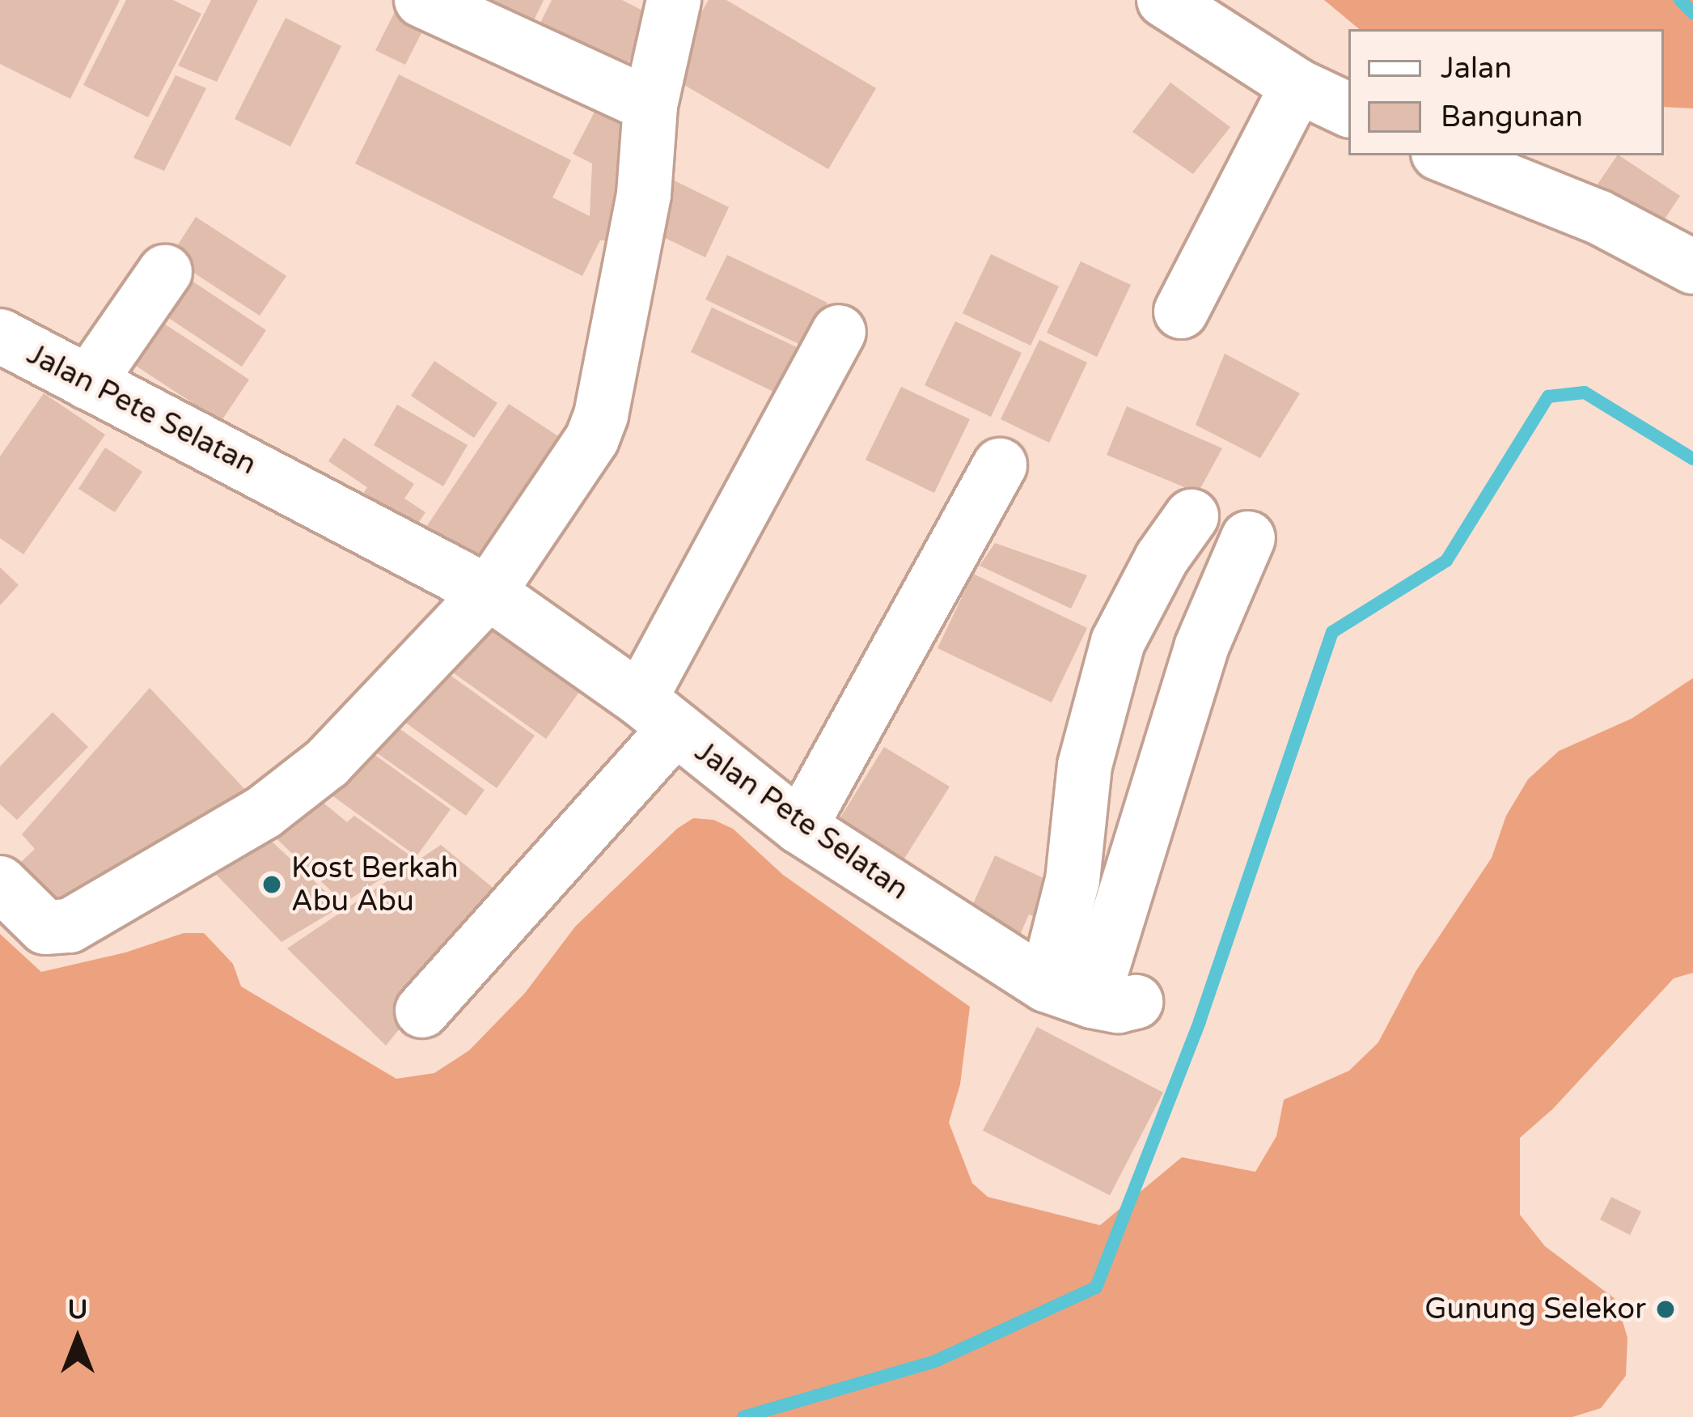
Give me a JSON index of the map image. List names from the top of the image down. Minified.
{"streets":{"street":["Jalan Pete Selatan"]},"places":["Kost Berkah Abu Abu","Gunung Selekor"],"legend":["Jalan","Bangunan"],"north":"top"}
